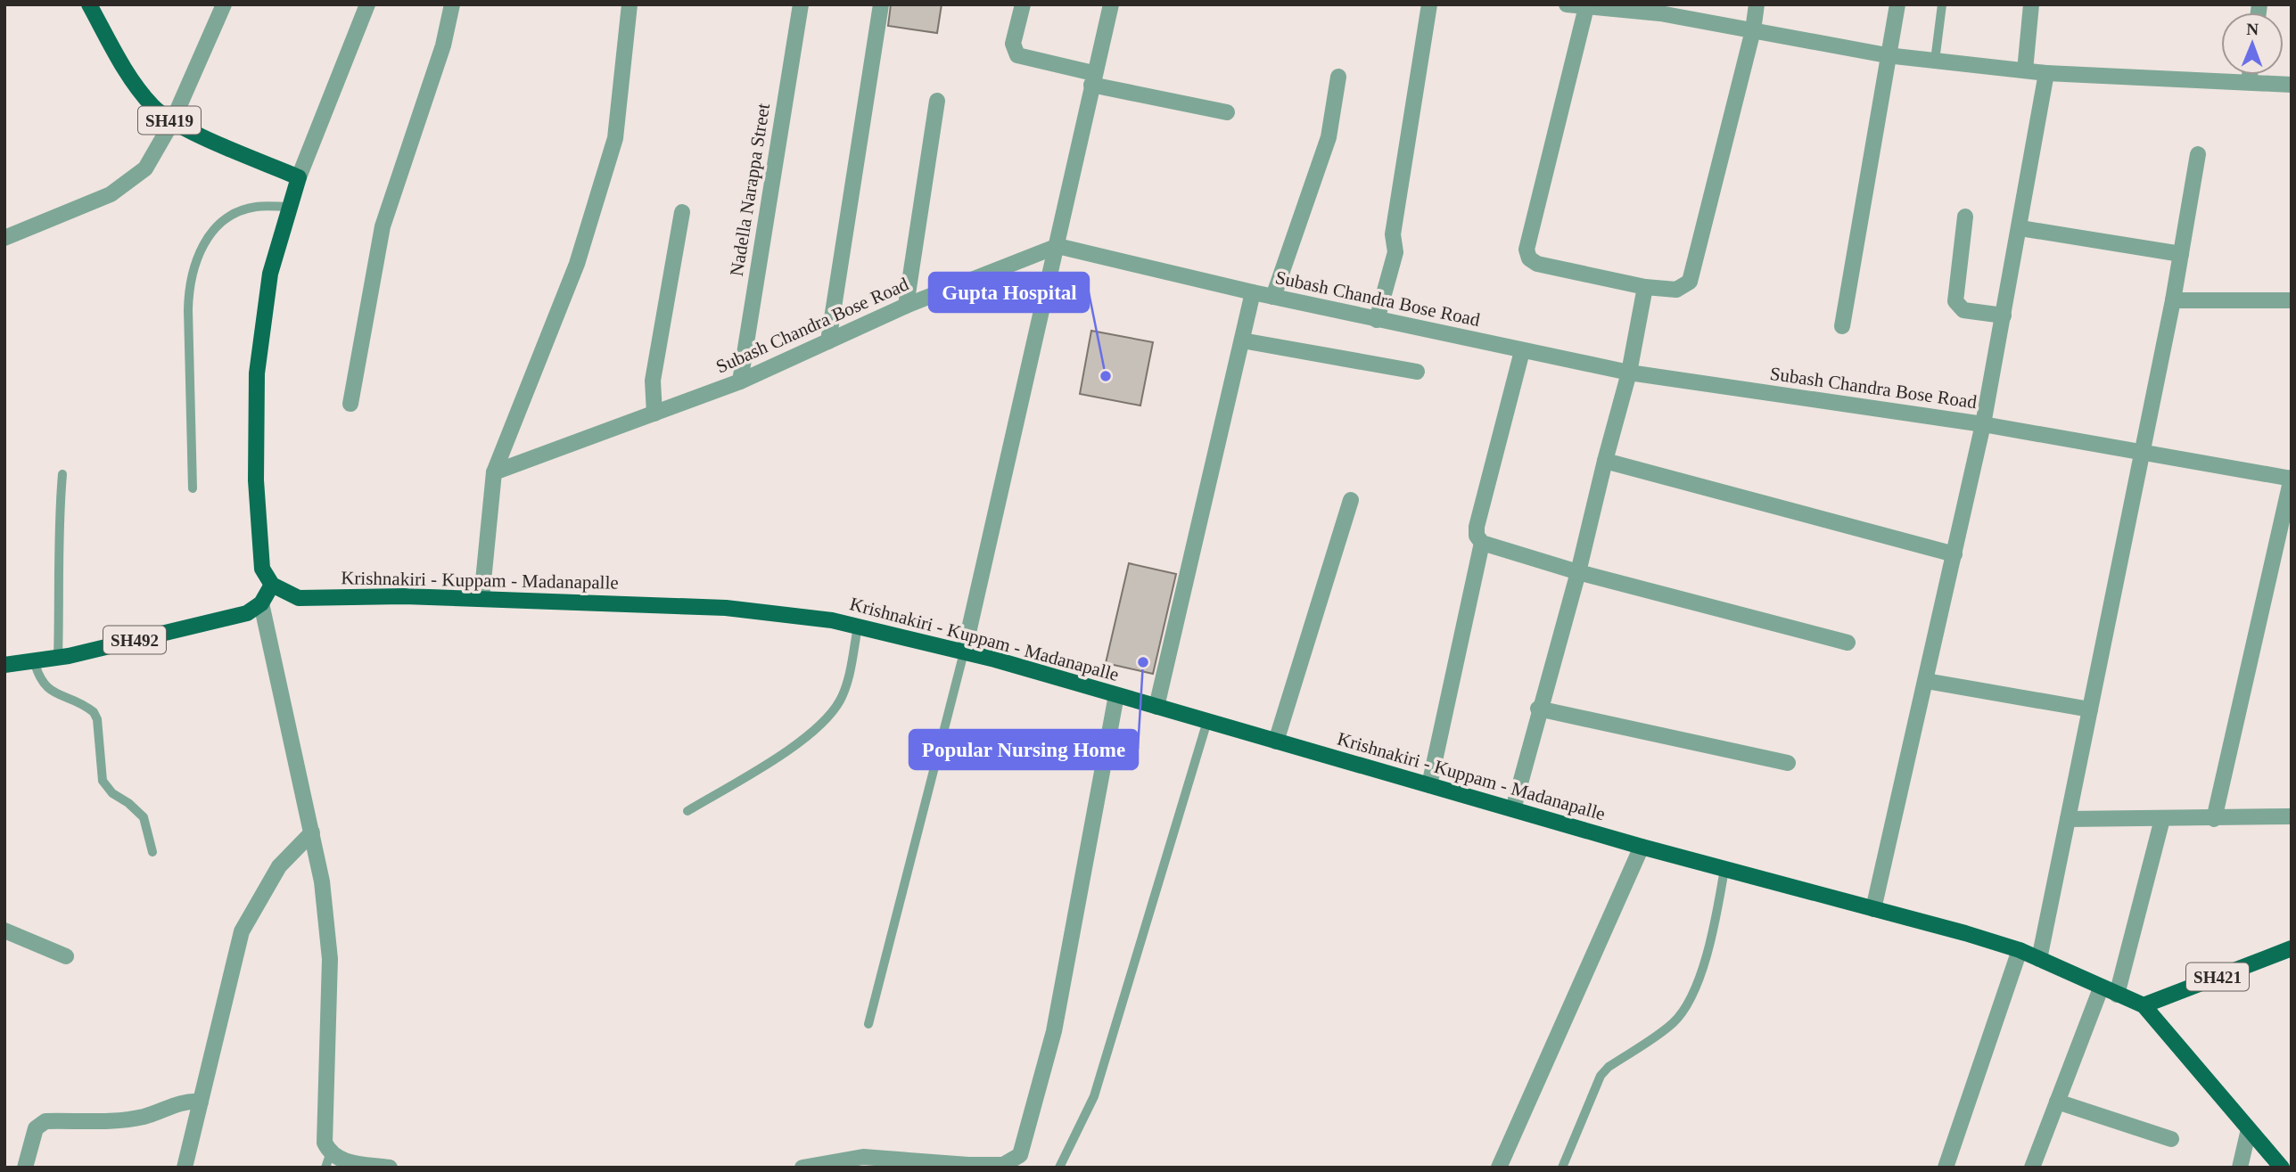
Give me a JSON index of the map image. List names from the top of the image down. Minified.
{"streets":{"main road":["SH419","Krishnakiri - Kuppam - Madanapalle","SH492","SH421"],"street":["Nadella Narappa Street","Subash Chandra Bose Road"]},"crossings":[["Nadella Narappa Street","Subash Chandra Bose Road"],["Krishnakiri - Kuppam - Madanapalle","SH421"]],"places":["Gupta Hospital","Popular Nursing Home"],"north":"top"}
